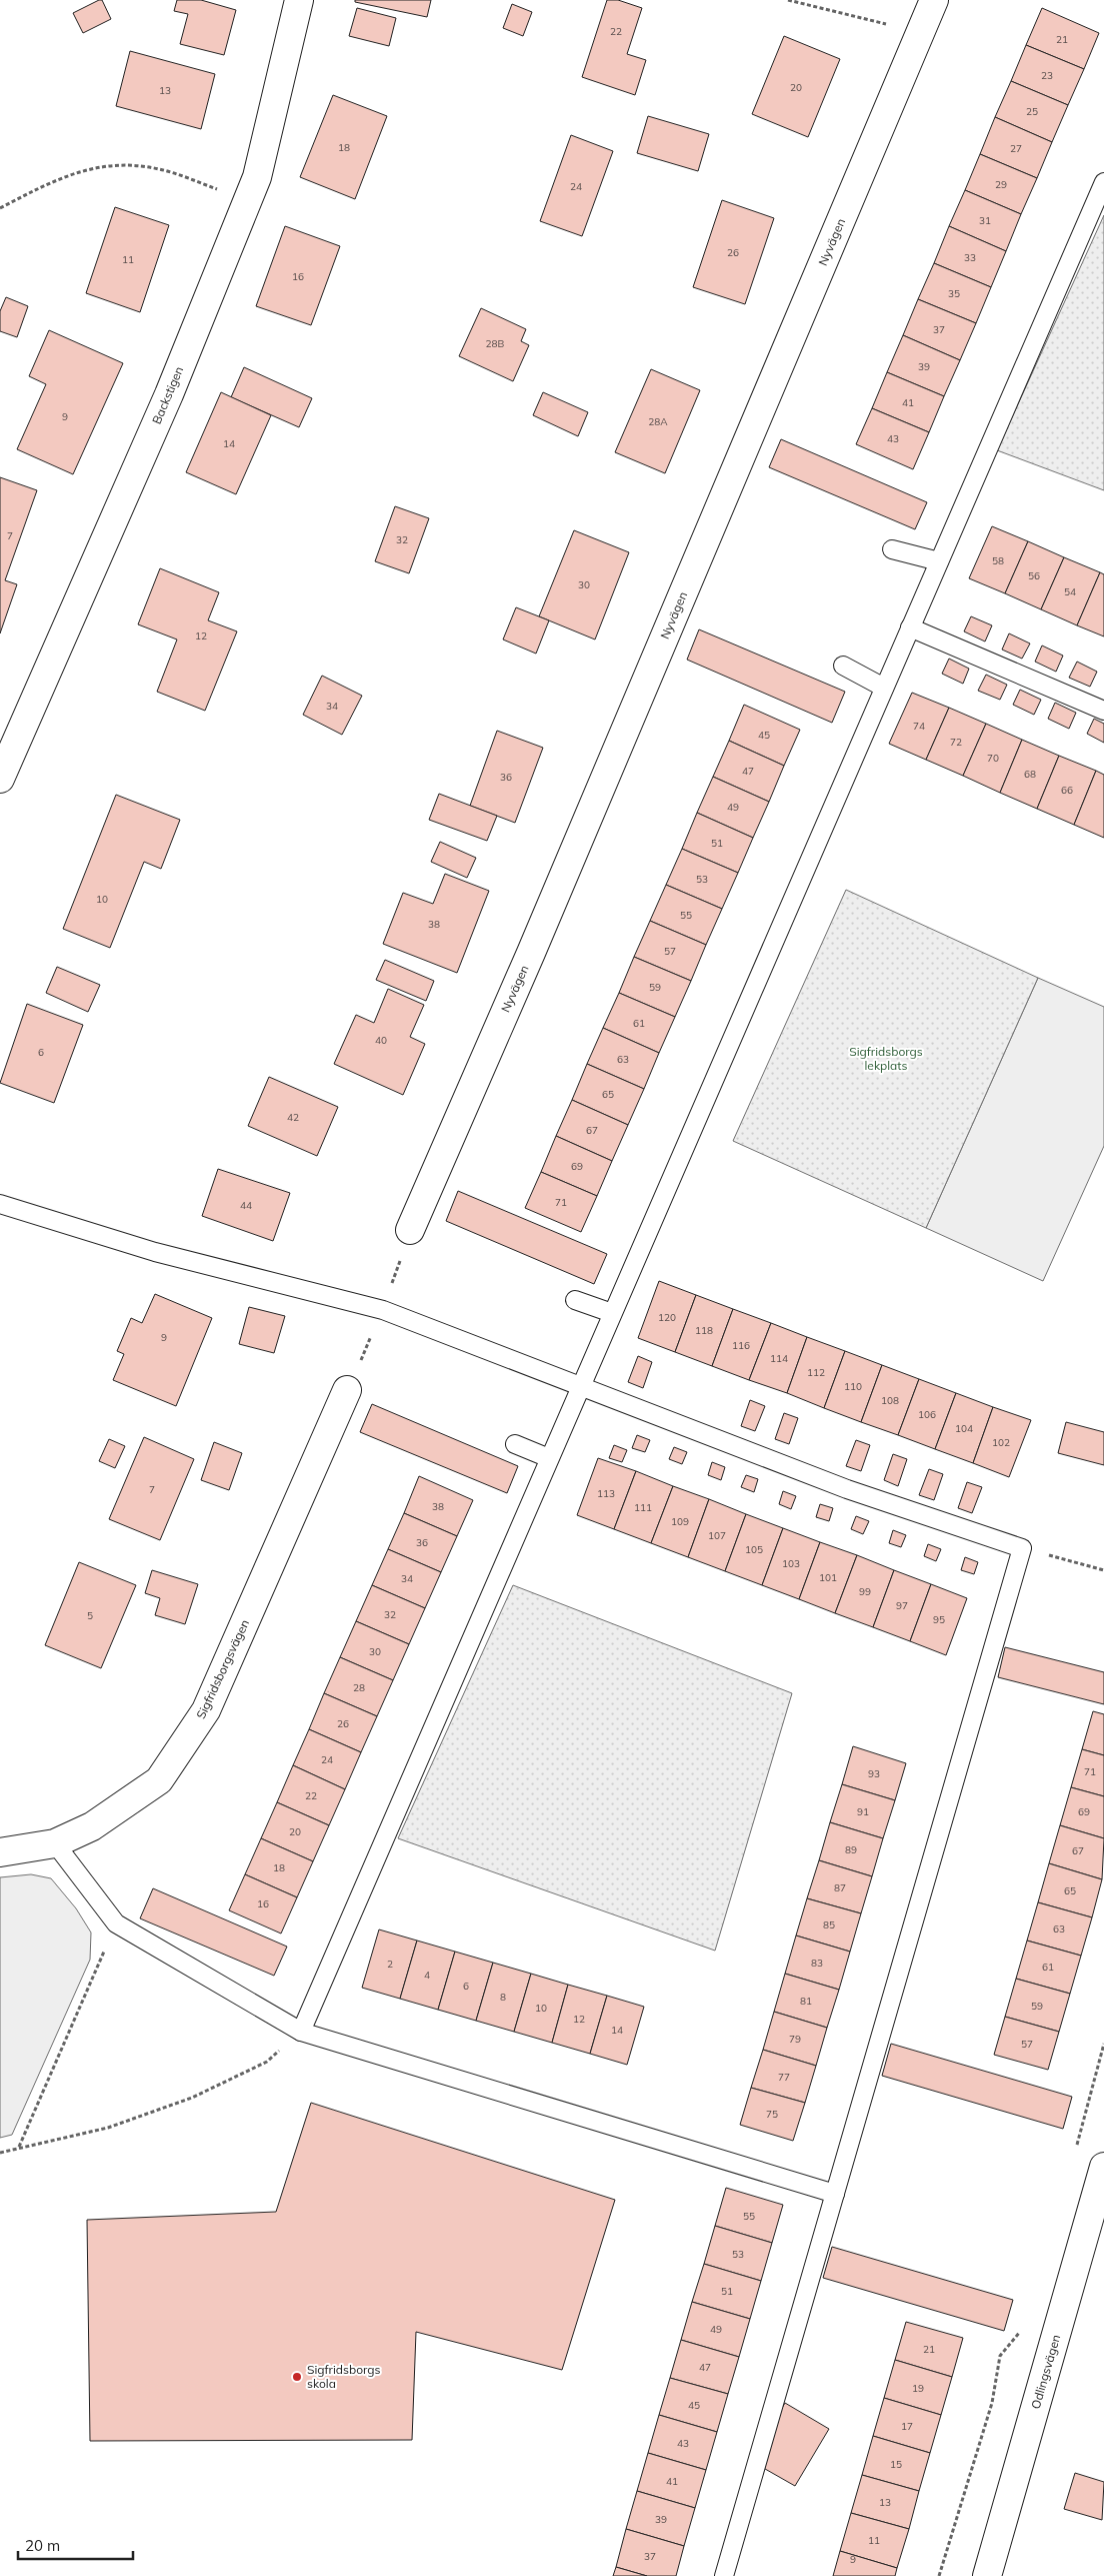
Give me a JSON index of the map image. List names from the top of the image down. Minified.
{"streets":{"street":["Nyvägen","Backstigen","Sigfridsborgsvägen","Odlingsvägen"]},"parks":["Sigfridsborgs lekplats"],"places":["Sigfridsborgs skola"],"house_numbers":["22","21","23","20","13","25","18","27","29","24","31","26","33","11","16","35","37","28B","39","41","9","28A","43","14","7","32","58","56","30","54","12","34","74","45","72","70","47","68","36","66","49","51","53","10","55","38","57","59","61","40","6","63","65","42","67","69","71","44","120","118","9","116","114","112","110","108","106","104","102","7","113","38","111","109","107","36","105","103","101","34","99","97","32","5","95","30","28","26","24","71","93","22","91","69","20","89","67","18","87","65","16","85","63","83","2","61","4","6","8","81","59","10","12","14","79","57","77","75","55","53","51","49","21","47","19","45","17","43","15","41","13","39","11","37","9"],"scale_bar":"20 m"}
